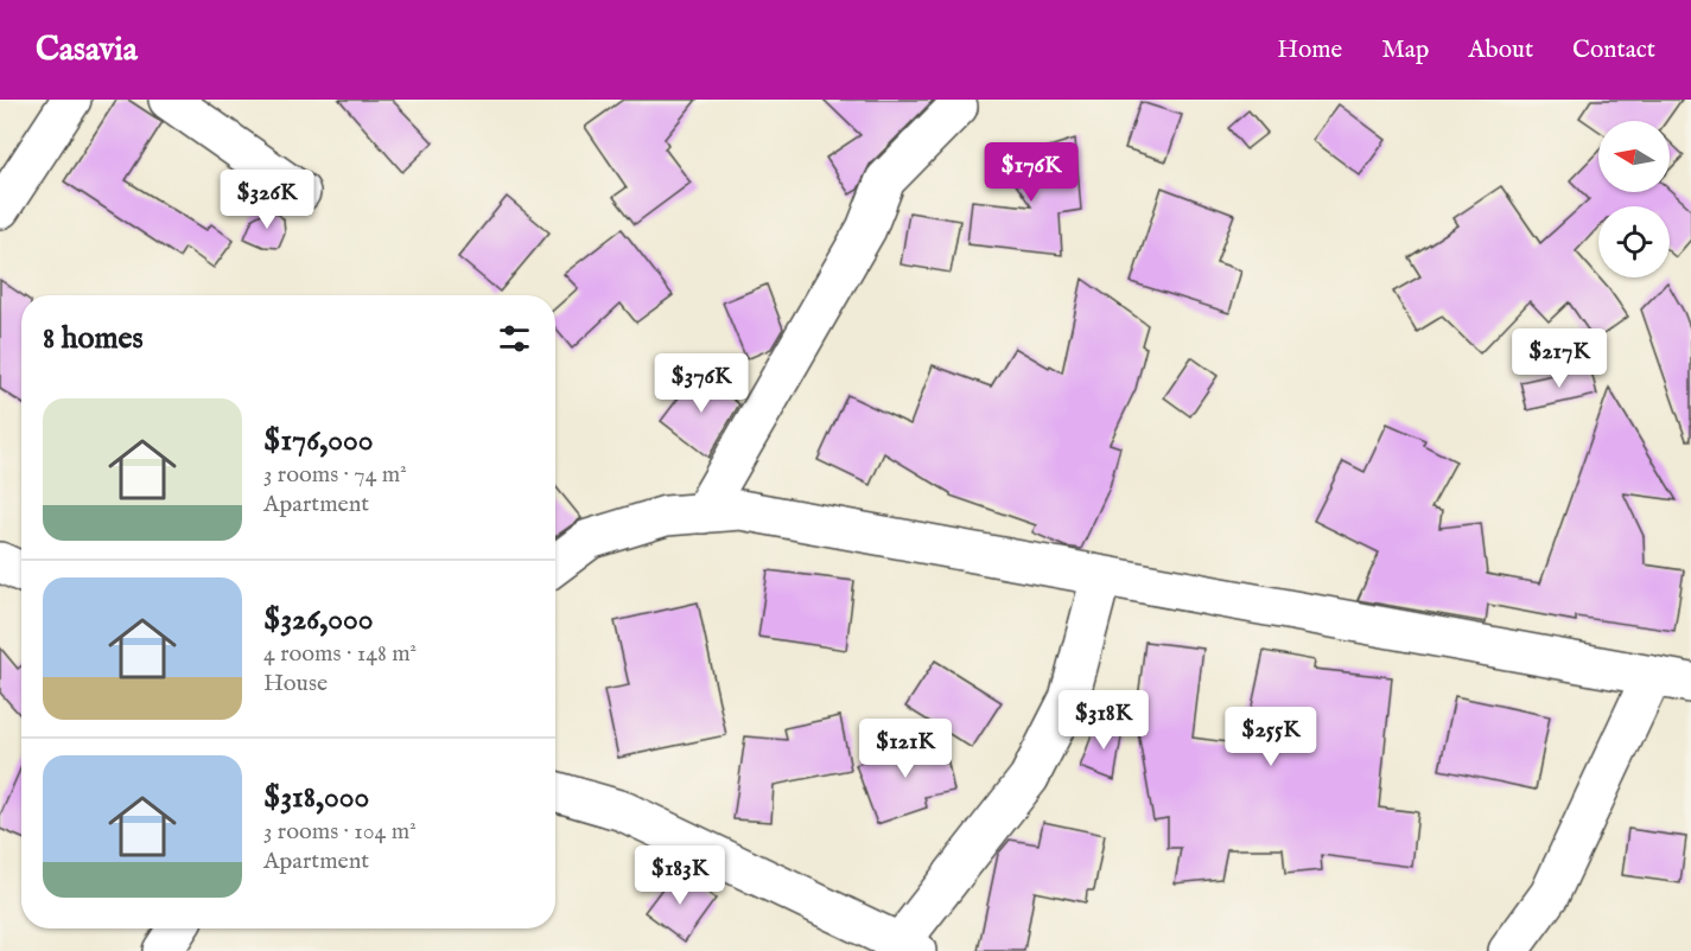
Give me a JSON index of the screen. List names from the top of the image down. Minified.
{"north":"left","page":{"header":"Casavia","nav":["Home","Map","About","Contact"],"price":["$176K","$326K","$217K","$376K","$318K","$255K","$121K","$183K"],"heading":"8 homes","list":[{"name":"$176,000","note":"3 rooms · 74 m² · Apartment"},{"name":"$326,000","note":"4 rooms · 148 m² · House"},{"name":"$318,000","note":"3 rooms · 104 m² · Apartment"}]}}
